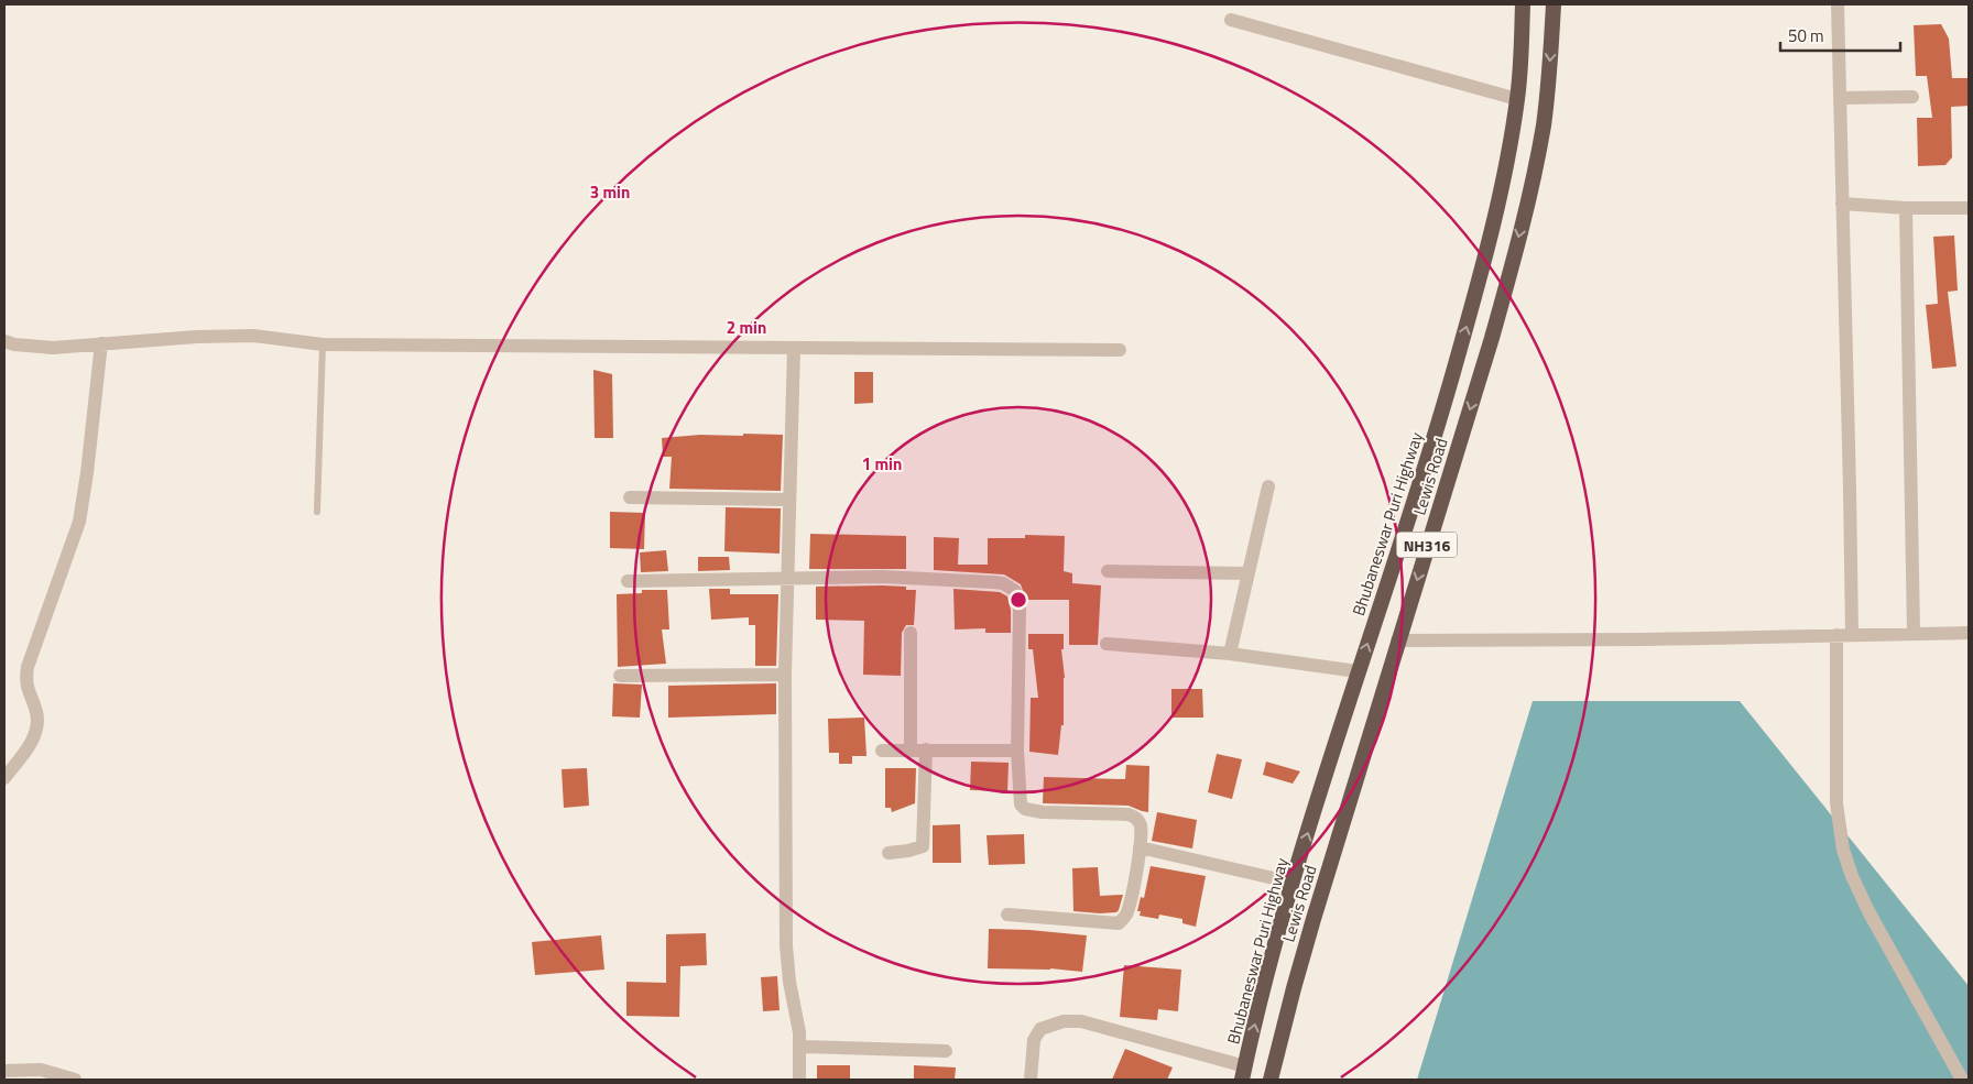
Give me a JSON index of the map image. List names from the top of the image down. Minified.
{"streets":{"highway":["Lewis Road","Bhubaneswar Puri Highway","NH316"]},"one_way":["Lewis Road","Bhubaneswar Puri Highway"],"scale_bar":"50 m","rings":["3 min","2 min","1 min"]}
